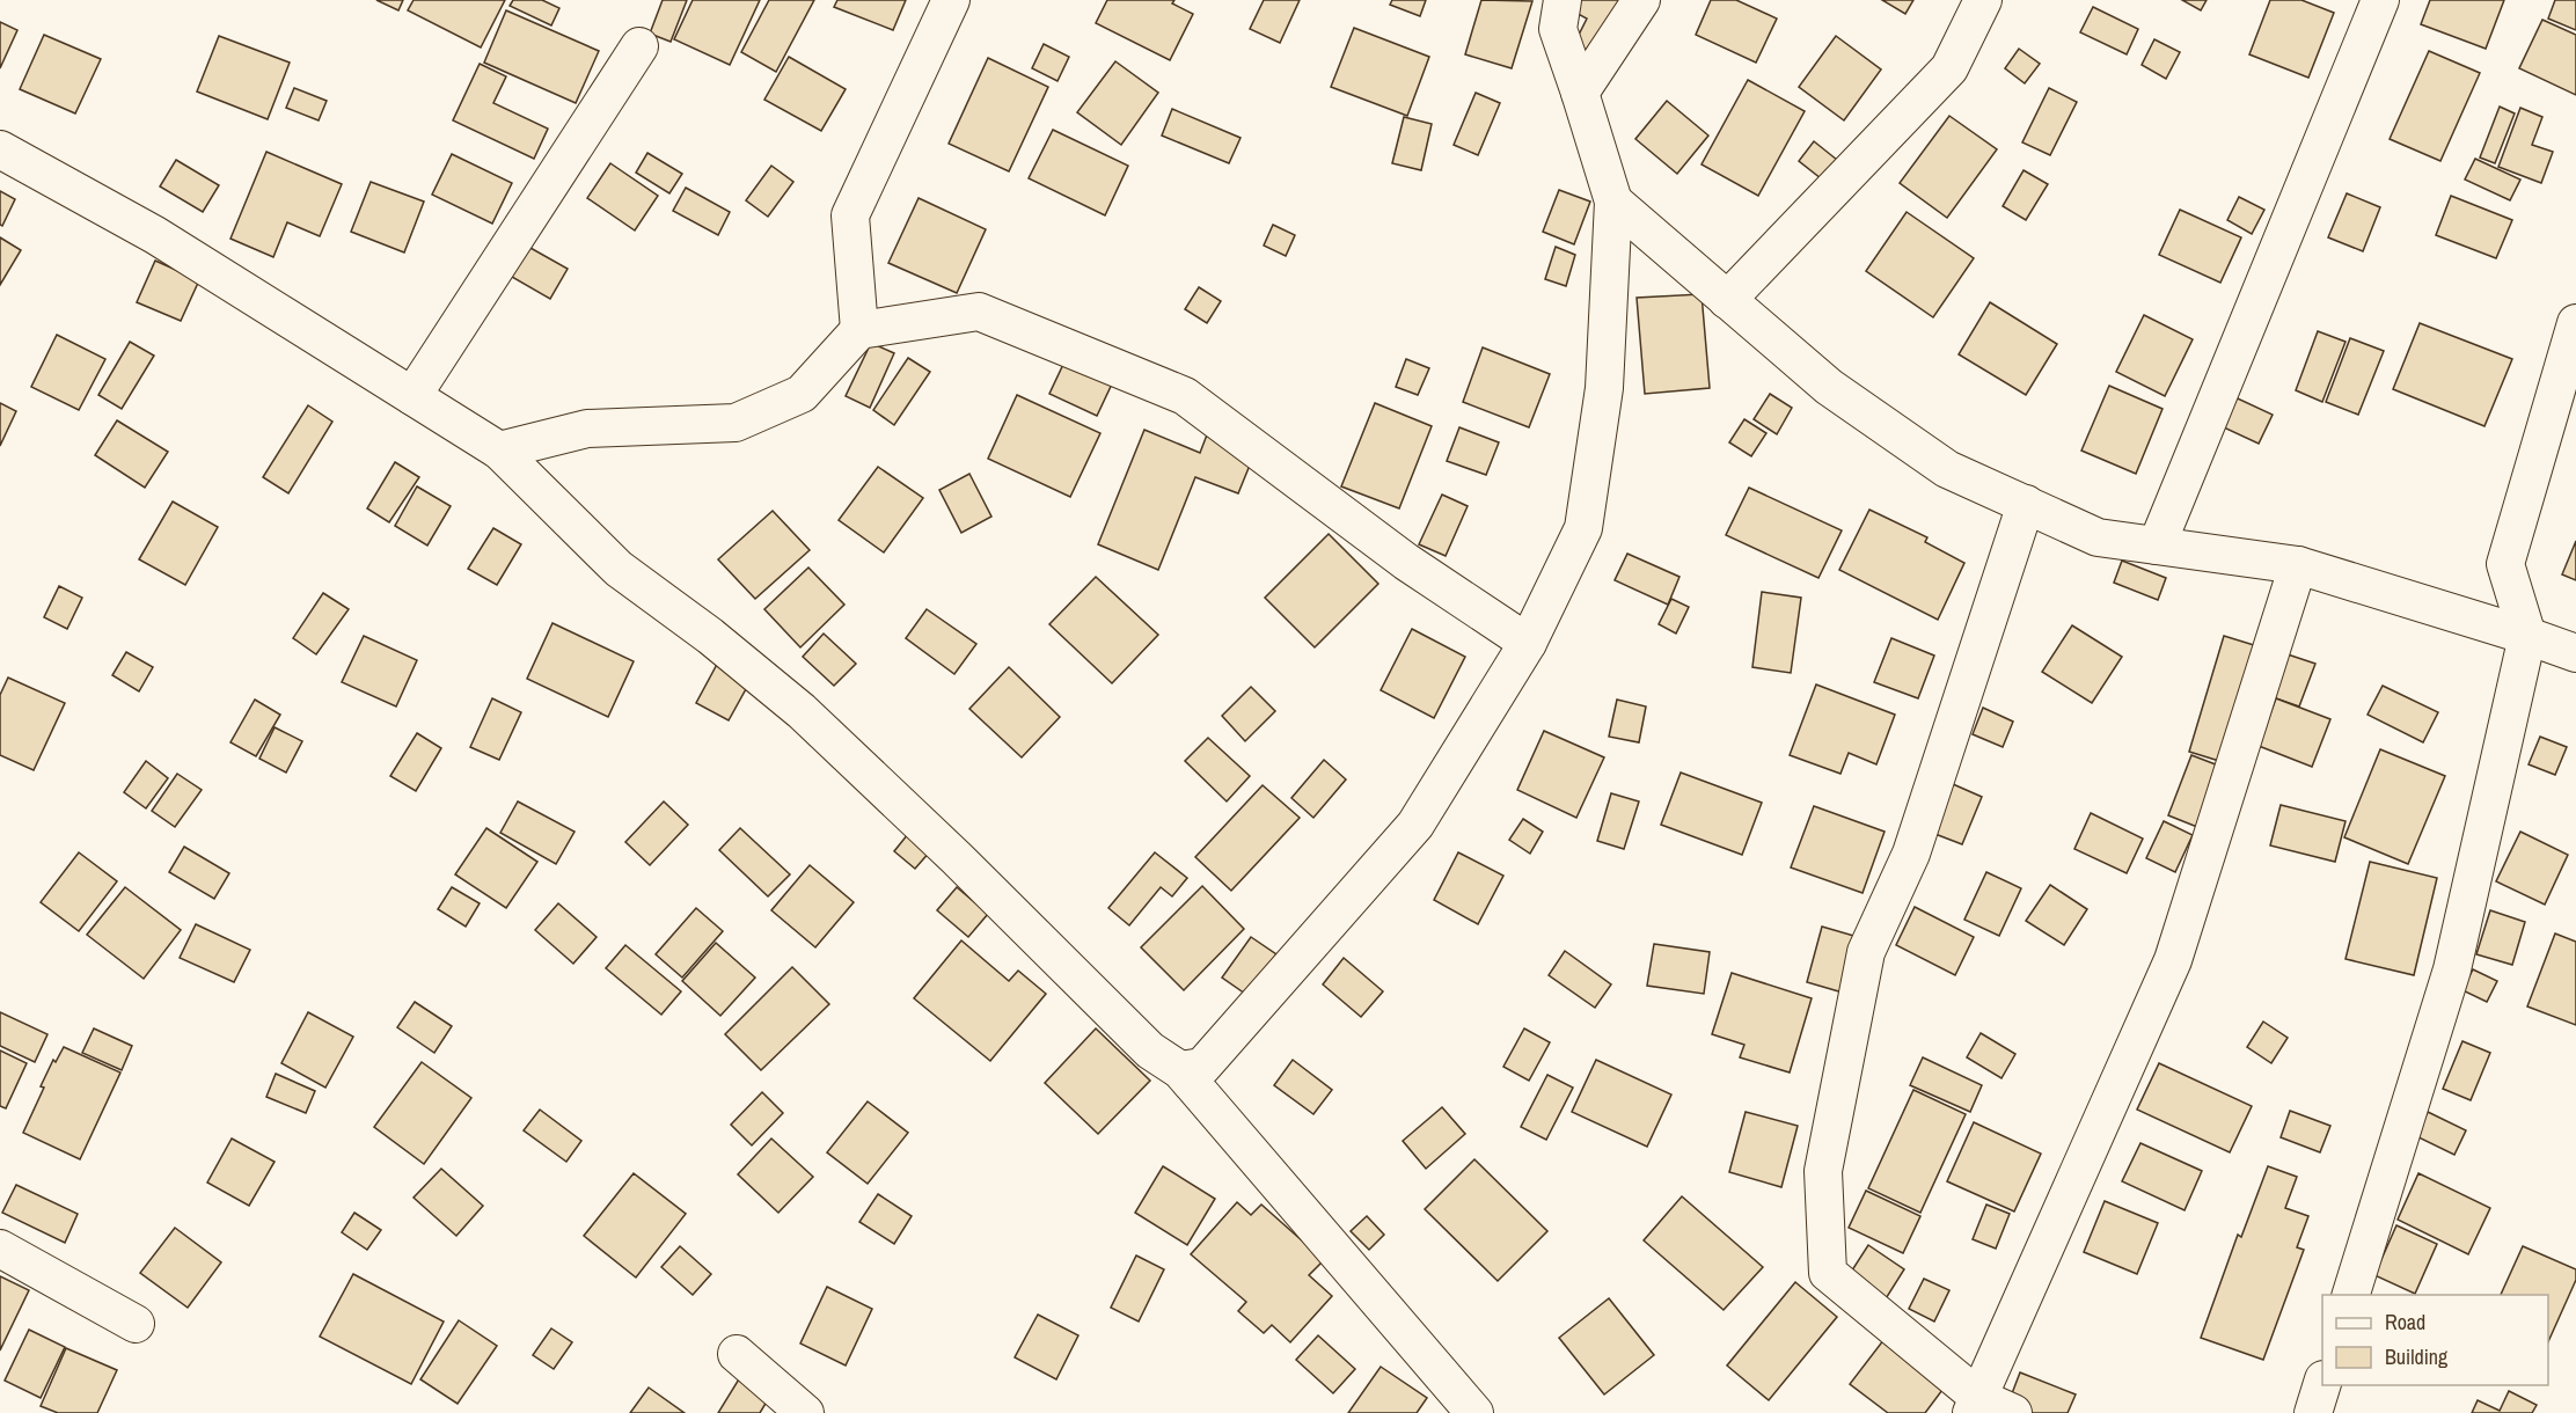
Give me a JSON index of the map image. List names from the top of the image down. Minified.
{"legend":["Road","Building"]}
